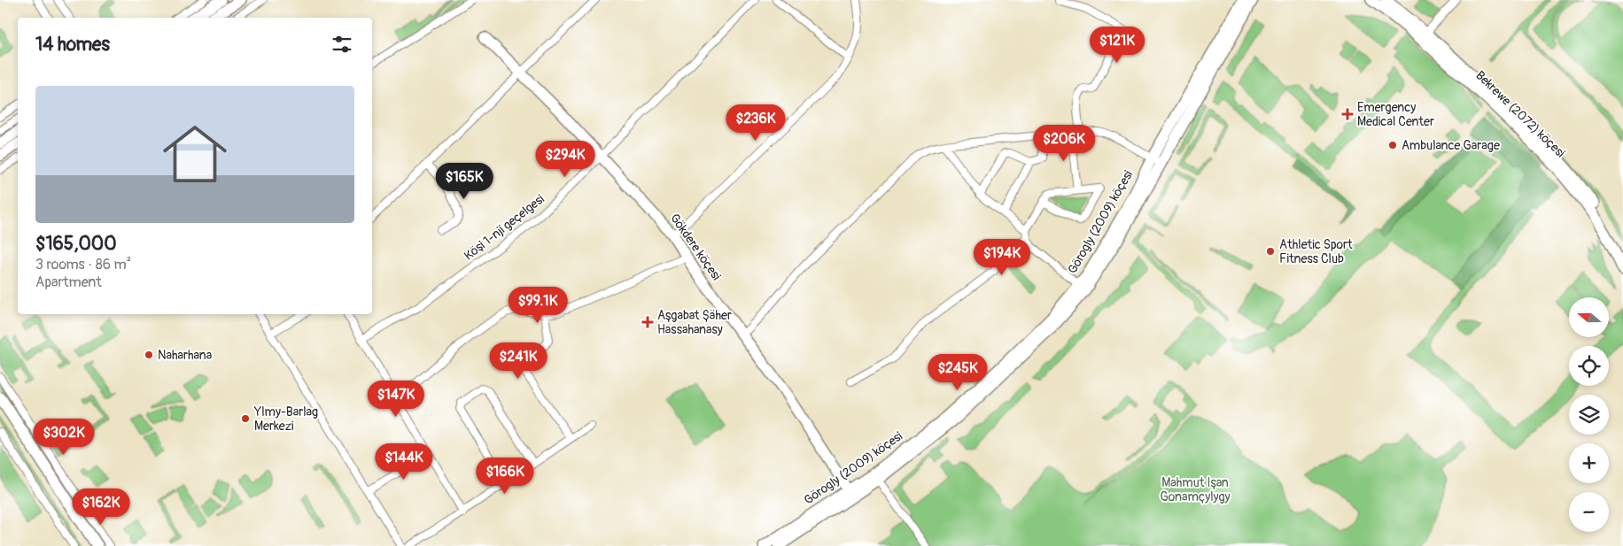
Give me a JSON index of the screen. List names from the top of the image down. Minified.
{"streets":{"main road":["Bekrewe (2072) köçesi","Görogly (2009) köçesi","Gökdere köçesi"],"street":["Köşi 1-nji geçelgesi"]},"crossings":[["Görogly (2009) köçesi","Gökdere köçesi"],["Köşi 1-nji geçelgesi","Gökdere köçesi"]],"parks":["Mahmut Işan Gonamçylygy"],"places":{"health":["Emergency Medical Center","Aşgabat Şäher Hassahanasy"],"other":["Ambulance Garage","Athletic Sport Fitness Club","Naharhana","Ylmy-Barlag Merkezi"]},"north":"left","page":{"heading":"14 homes","price":["$121K","$236K","$206K","$294K","$165K","$194K","$99.1K","$241K","$245K","$147K","$302K","$144K","$166K","$162K"],"list":[{"name":"$165,000","note":"3 rooms · 86 m² · Apartment"}],"map_buttons":["+","−"]}}
